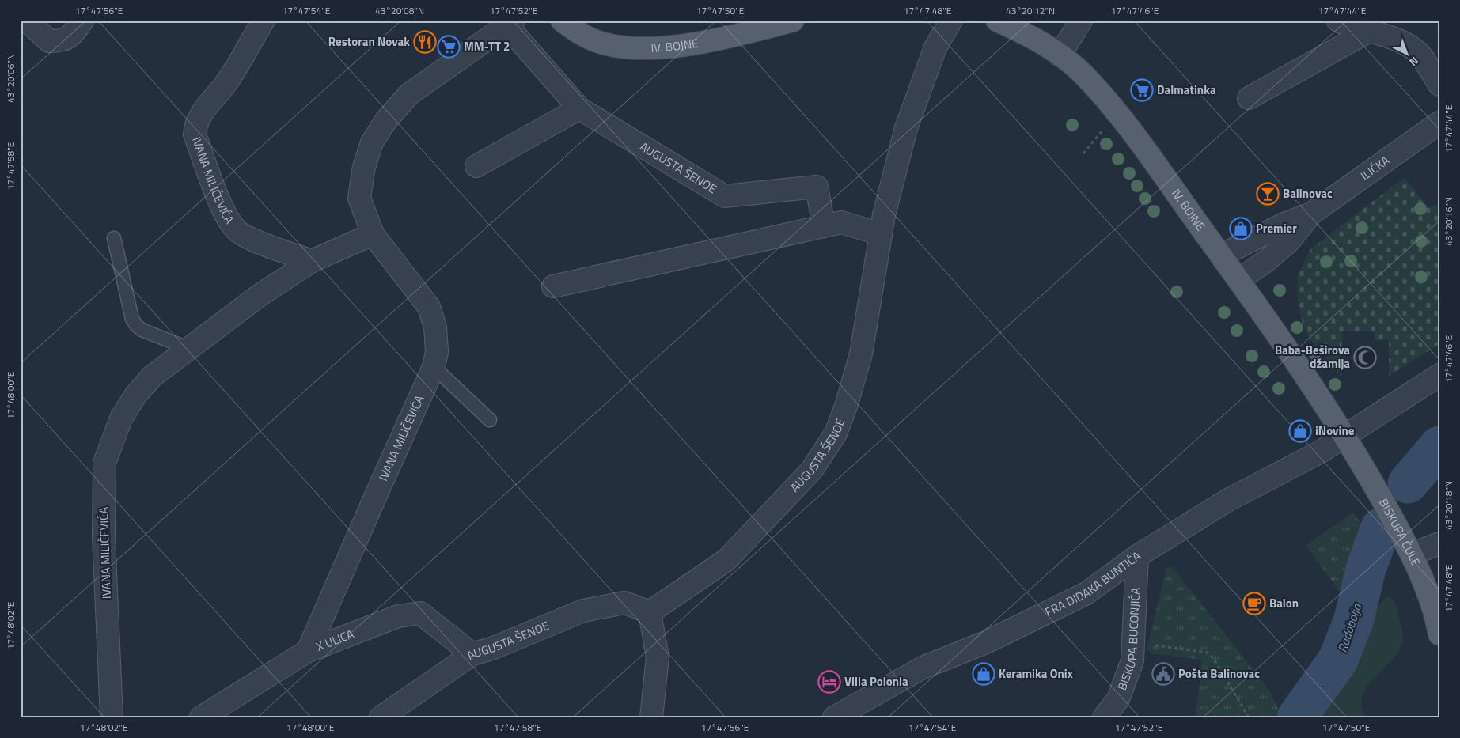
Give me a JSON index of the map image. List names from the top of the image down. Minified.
{"streets":{"main road":["IV. BOJNE","BISKUPA ČULE"],"street":["AUGUSTA ŠENOE","ILIĆKA","IVANA MILIČEVIĆA","FRA DIDAKA BUNTIĆA","BISKUPA BUCONJIĆA","X ULICA"]},"crossings":[["IV. BOJNE","ILIĆKA"],["IV. BOJNE","BISKUPA ČULE"],["IV. BOJNE","FRA DIDAKA BUNTIĆA"],["AUGUSTA ŠENOE","IVANA MILIČEVIĆA"],["AUGUSTA ŠENOE","X ULICA"],["IVANA MILIČEVIĆA","X ULICA"],["BISKUPA ČULE","FRA DIDAKA BUNTIĆA"],["FRA DIDAKA BUNTIĆA","BISKUPA BUCONJIĆA"]],"water":["Radobolja"],"places":{"restaurant":["Restoran Novak"],"supermarket":["MM-TT 2","Dalmatinka"],"bar":["Balinovac"],"shop":["Premier","iNovine","Keramika Onix"],"mosque":["Baba-Beširova džamija"],"cafe":["Balon"],"public building":["Pošta Balinovac"],"hotel":["Villa Polonia"]},"north":"bottom right","coordinates":["17°47'56\"E","17°47'54\"E","43°20'08\"N","17°47'52\"E","17°47'50\"E","17°47'48\"E","43°20'12\"N","17°47'46\"E","17°47'44\"E","43°20'06\"N","17°47'58\"E","43°20'16\"N","17°48'00\"E","43°20'18\"N","17°48'02\"E"]}
